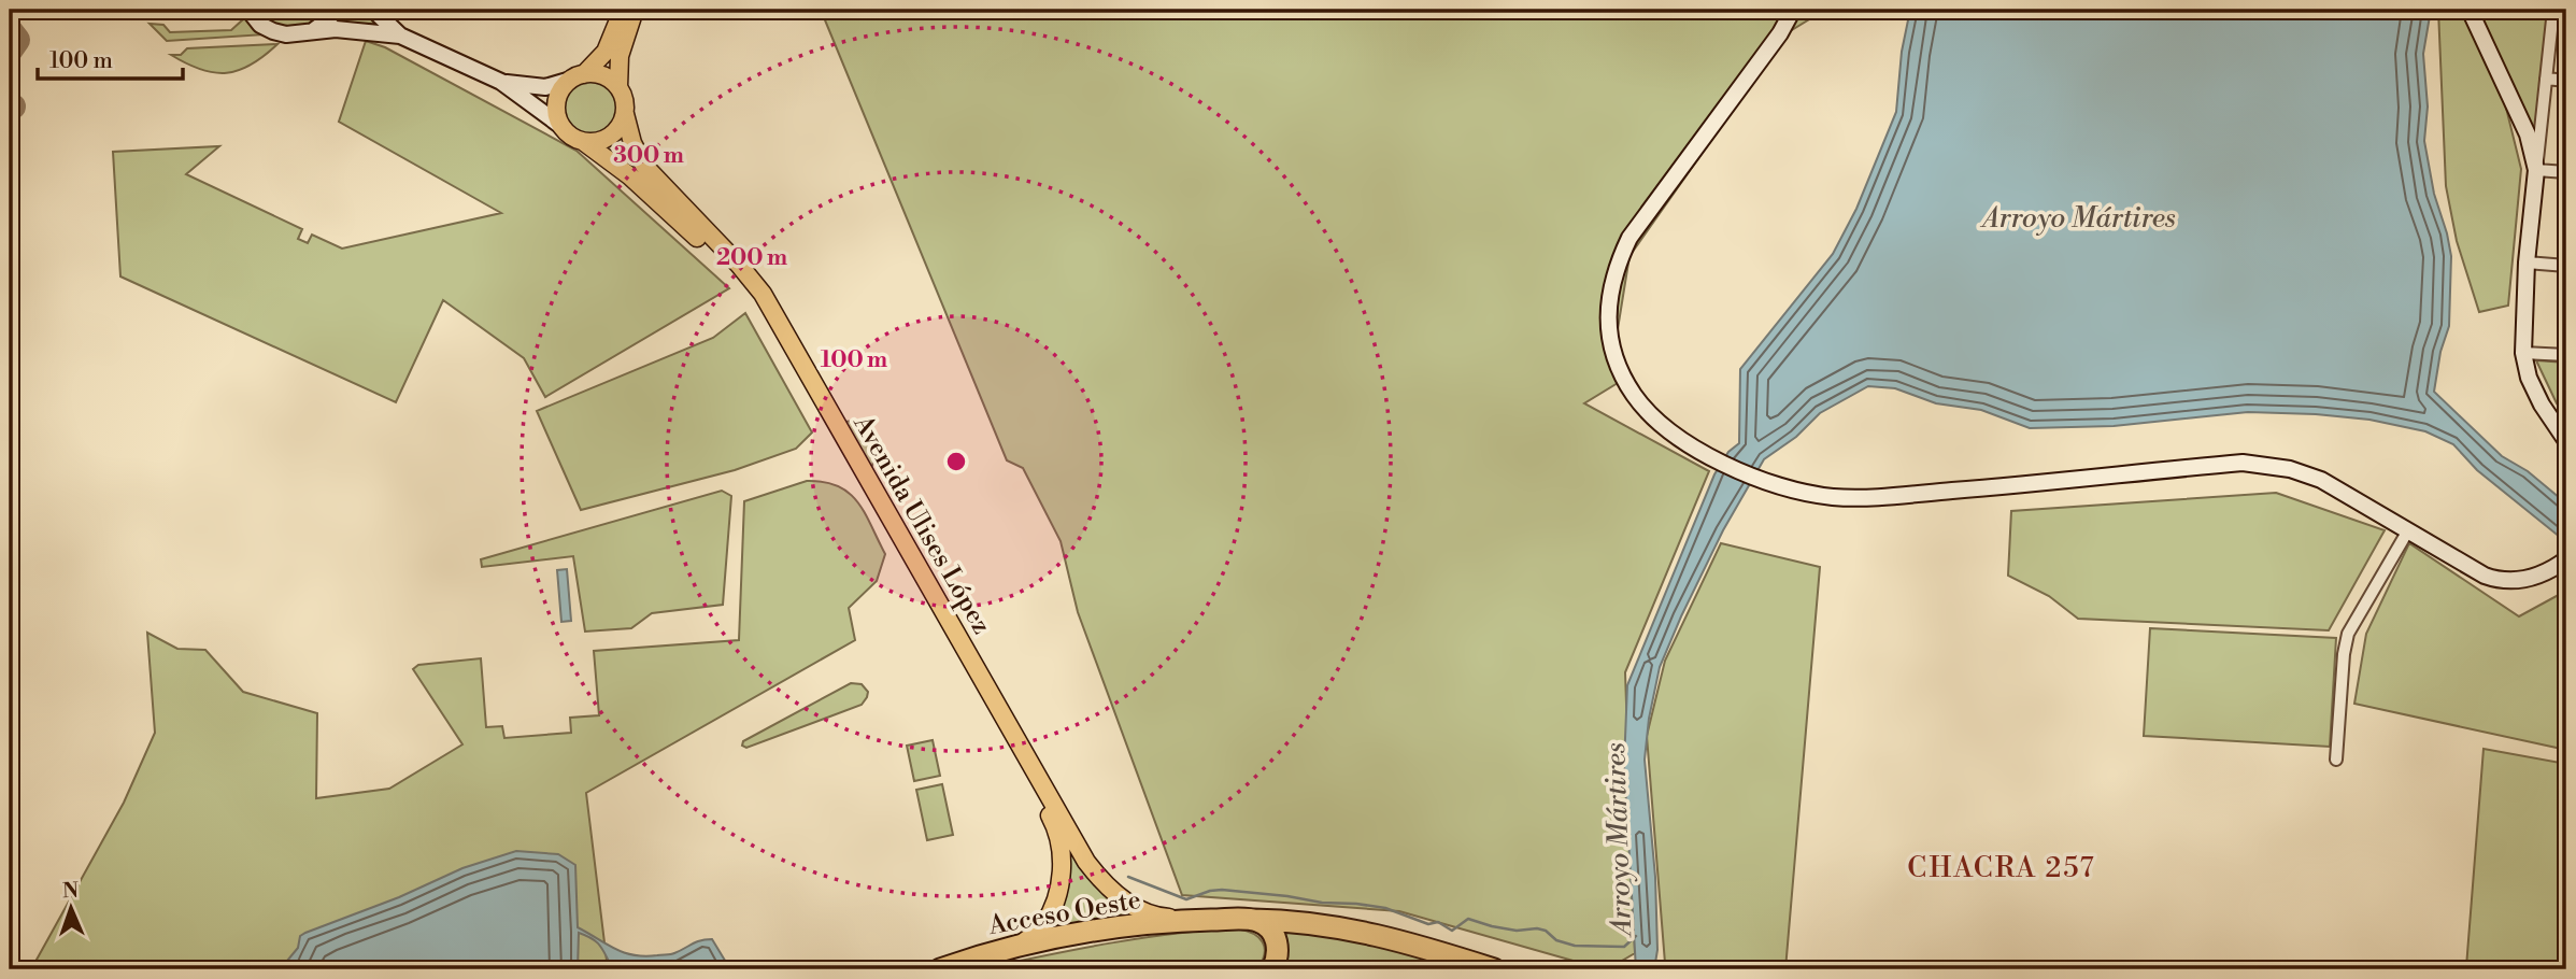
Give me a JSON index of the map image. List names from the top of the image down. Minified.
{"streets":{"highway":["Acceso Oeste"],"main road":["Avenida Ulises López"]},"crossings":[["Avenida Ulises López","Acceso Oeste"]],"districts":["CHACRA 257"],"water":["Arroyo Mártires"],"scale_bar":"100 m","north":"top","rings":["300 m","200 m","100 m"]}
